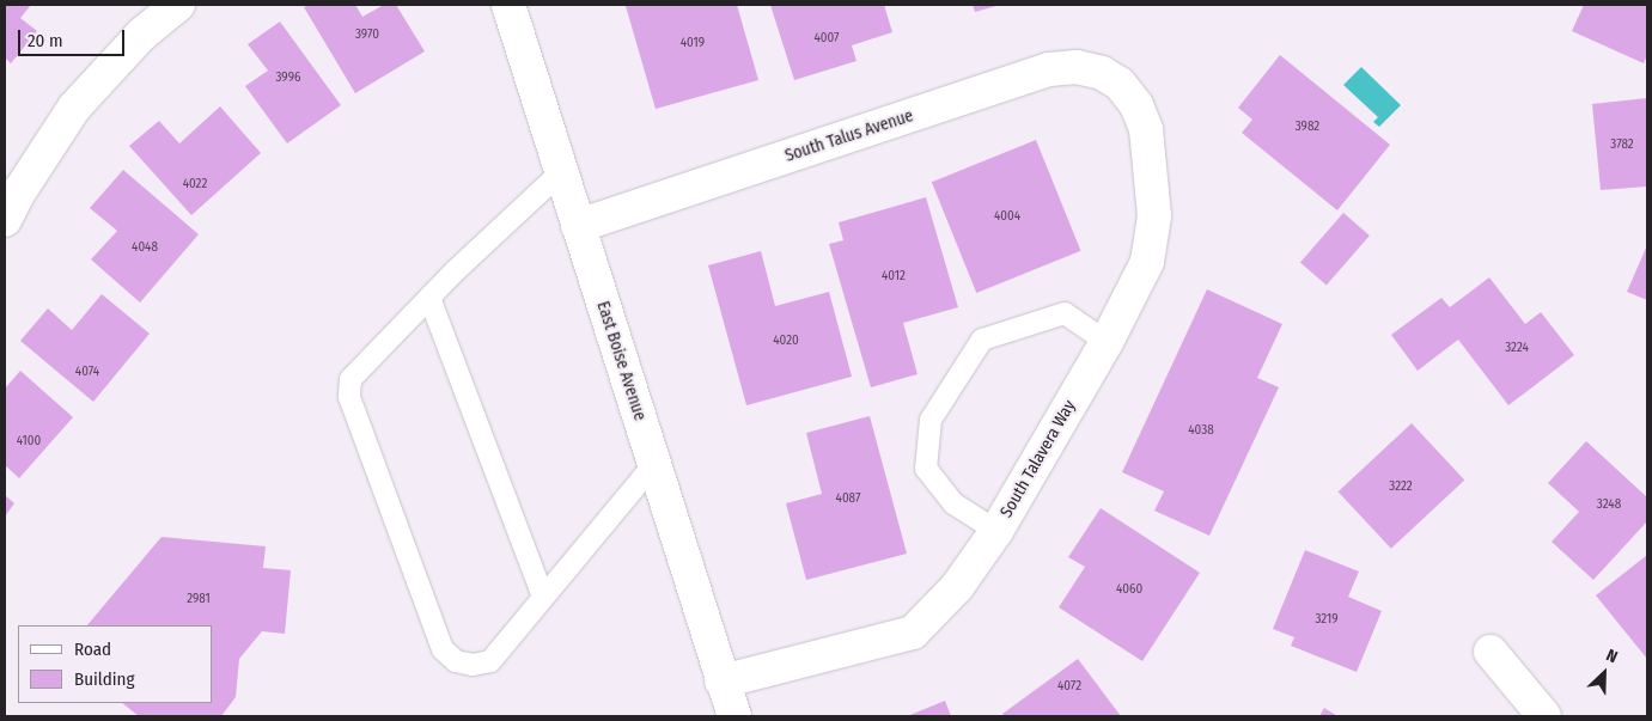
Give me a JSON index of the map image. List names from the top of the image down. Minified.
{"streets":{"street":["South Talus Avenue","East Boise Avenue","South Talavera Way"]},"crossings":[["South Talus Avenue","East Boise Avenue"],["South Talus Avenue","South Talavera Way"],["East Boise Avenue","South Talavera Way"]],"house_numbers":["3970","4007","4019","3996","3982","3782","4022","4004","4048","4012","4020","3224","4074","4038","4100","3222","4087","3248","4060","2981","3219","4072"],"legend":["Road","Building"],"scale_bar":"20 m","north":"top right"}
